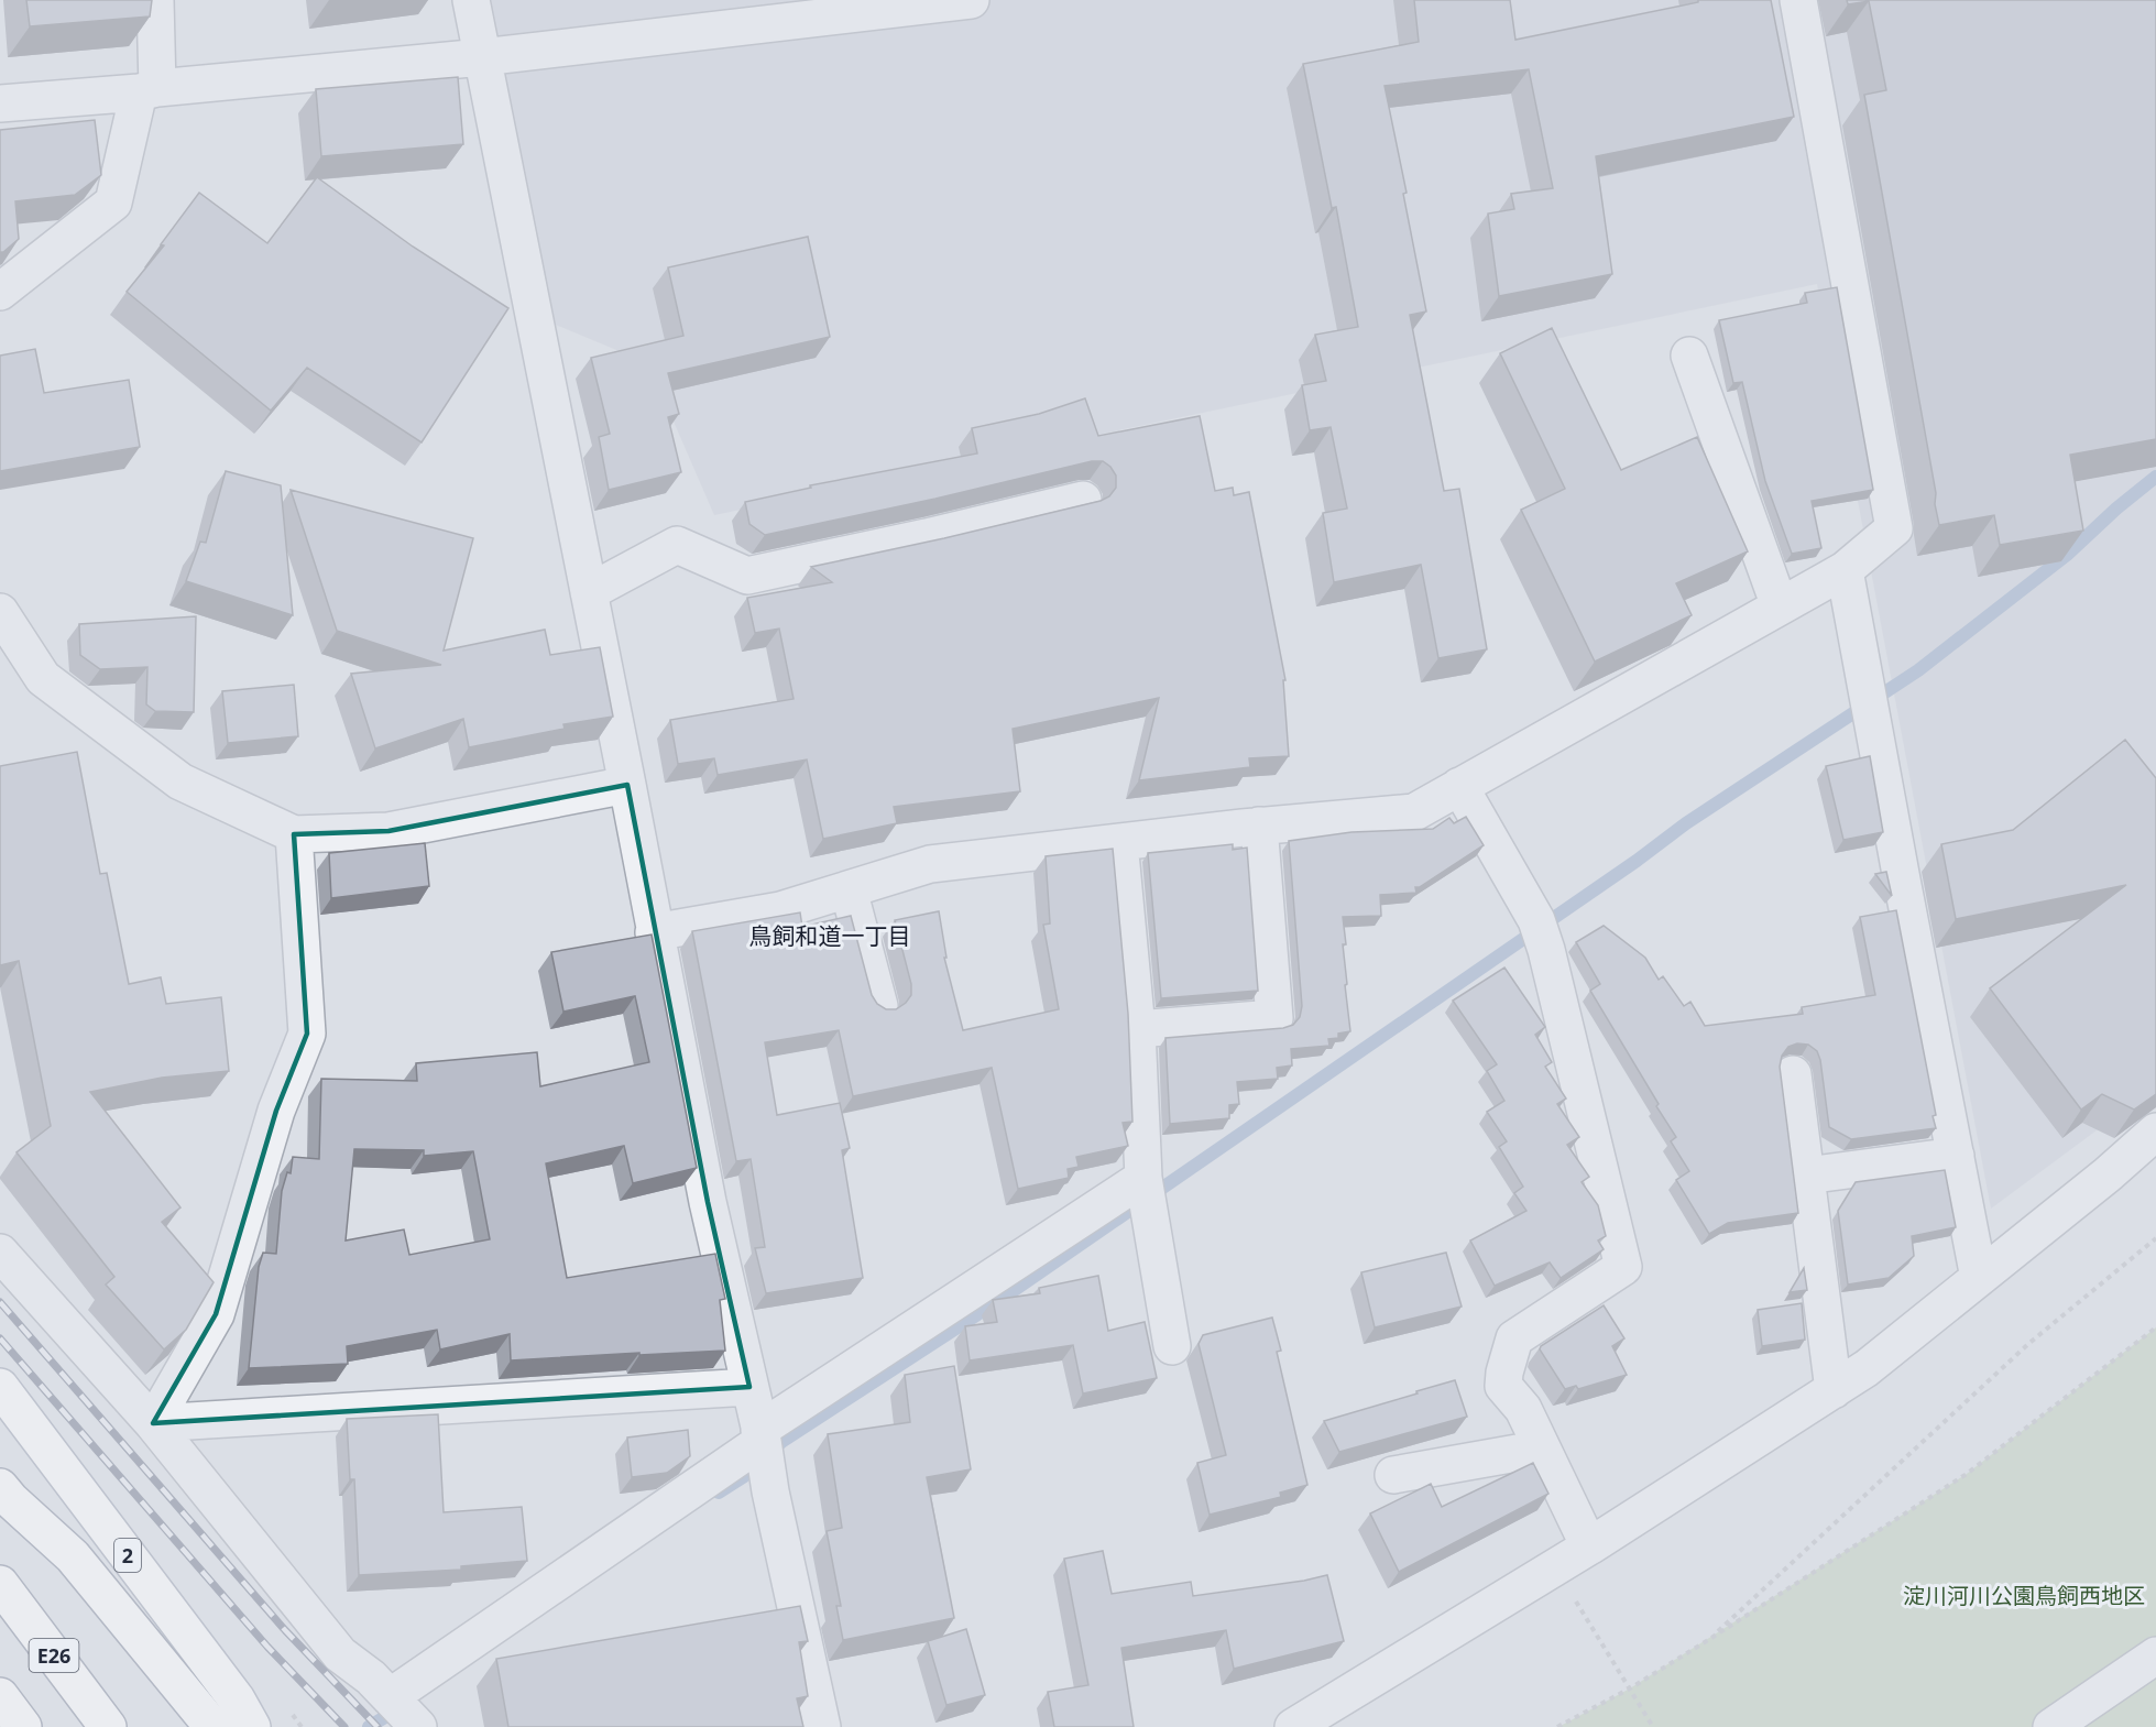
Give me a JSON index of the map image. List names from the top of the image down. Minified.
{"streets":{"main road":["2","E26"]},"districts":["鳥飼和道一丁目"],"parks":["淀川河川公園鳥飼西地区"]}
